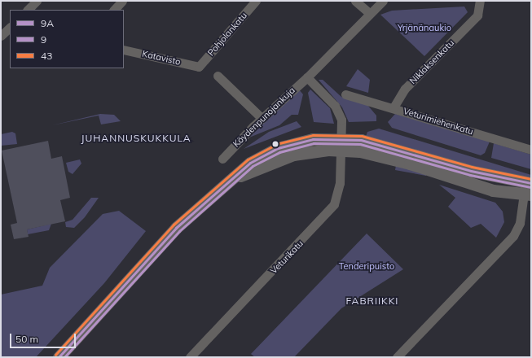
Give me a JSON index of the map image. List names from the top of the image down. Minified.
{"streets":{"street":["Pohjolankatu","Katavisto","Niklaksenkatu","Köydenpunojankuja","Veturimiehenkatu","Veturikatu"]},"crossings":[["Pohjolankatu","Katavisto"],["Niklaksenkatu","Veturimiehenkatu"],["Köydenpunojankuja","Veturikatu"]],"districts":["JUHANNUSKUKKULA","FABRIIKKI"],"parks":["Yrjänänaukio","Tenderipuisto"],"lines":["transit line 43","transit line 9A","transit line 9"],"legend":["9A","9","43"],"scale_bar":"50 m"}
